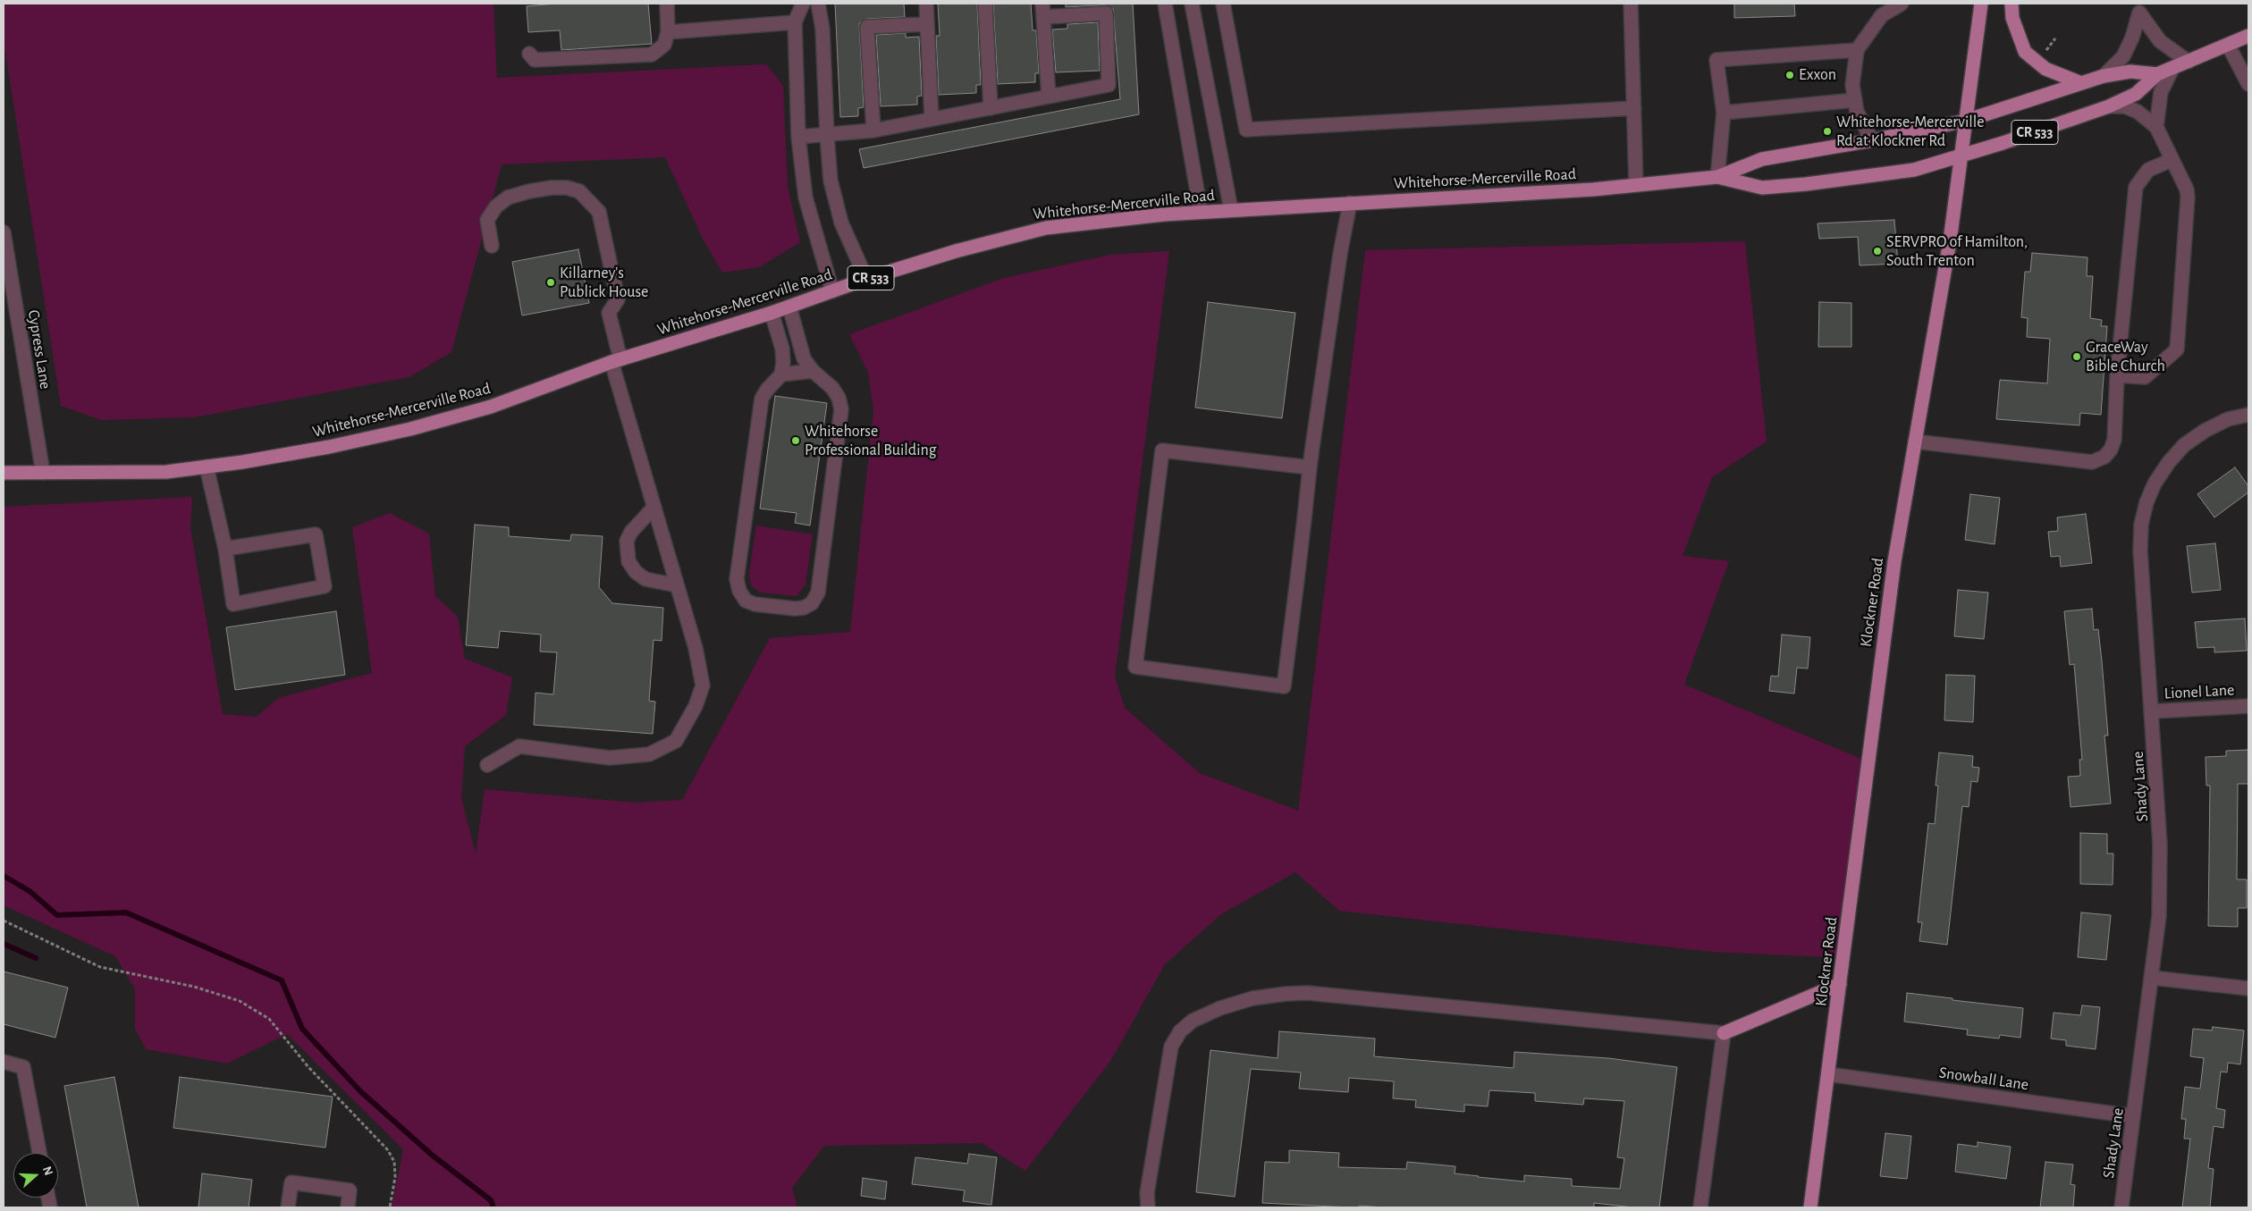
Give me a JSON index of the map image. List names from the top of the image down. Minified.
{"streets":{"main road":["CR 533","Whitehorse-Mercerville Road","Klockner Road"],"street":["Cypress Lane","Lionel Lane","Shady Lane","Snowball Lane"]},"crossings":[["CR 533","Whitehorse-Mercerville Road"],["Whitehorse-Mercerville Road","Cypress Lane"],["Whitehorse-Mercerville Road","Klockner Road"],["Klockner Road","Snowball Lane"],["Lionel Lane","Shady Lane"],["Shady Lane","Snowball Lane"]],"places":["Exxon","Whitehorse-Mercerville Rd at Klockner Rd","SERVPRO of Hamilton, South Trenton","Killarney's Publick House","GraceWay Bible Church","Whitehorse Professional Building"],"north":"right"}
